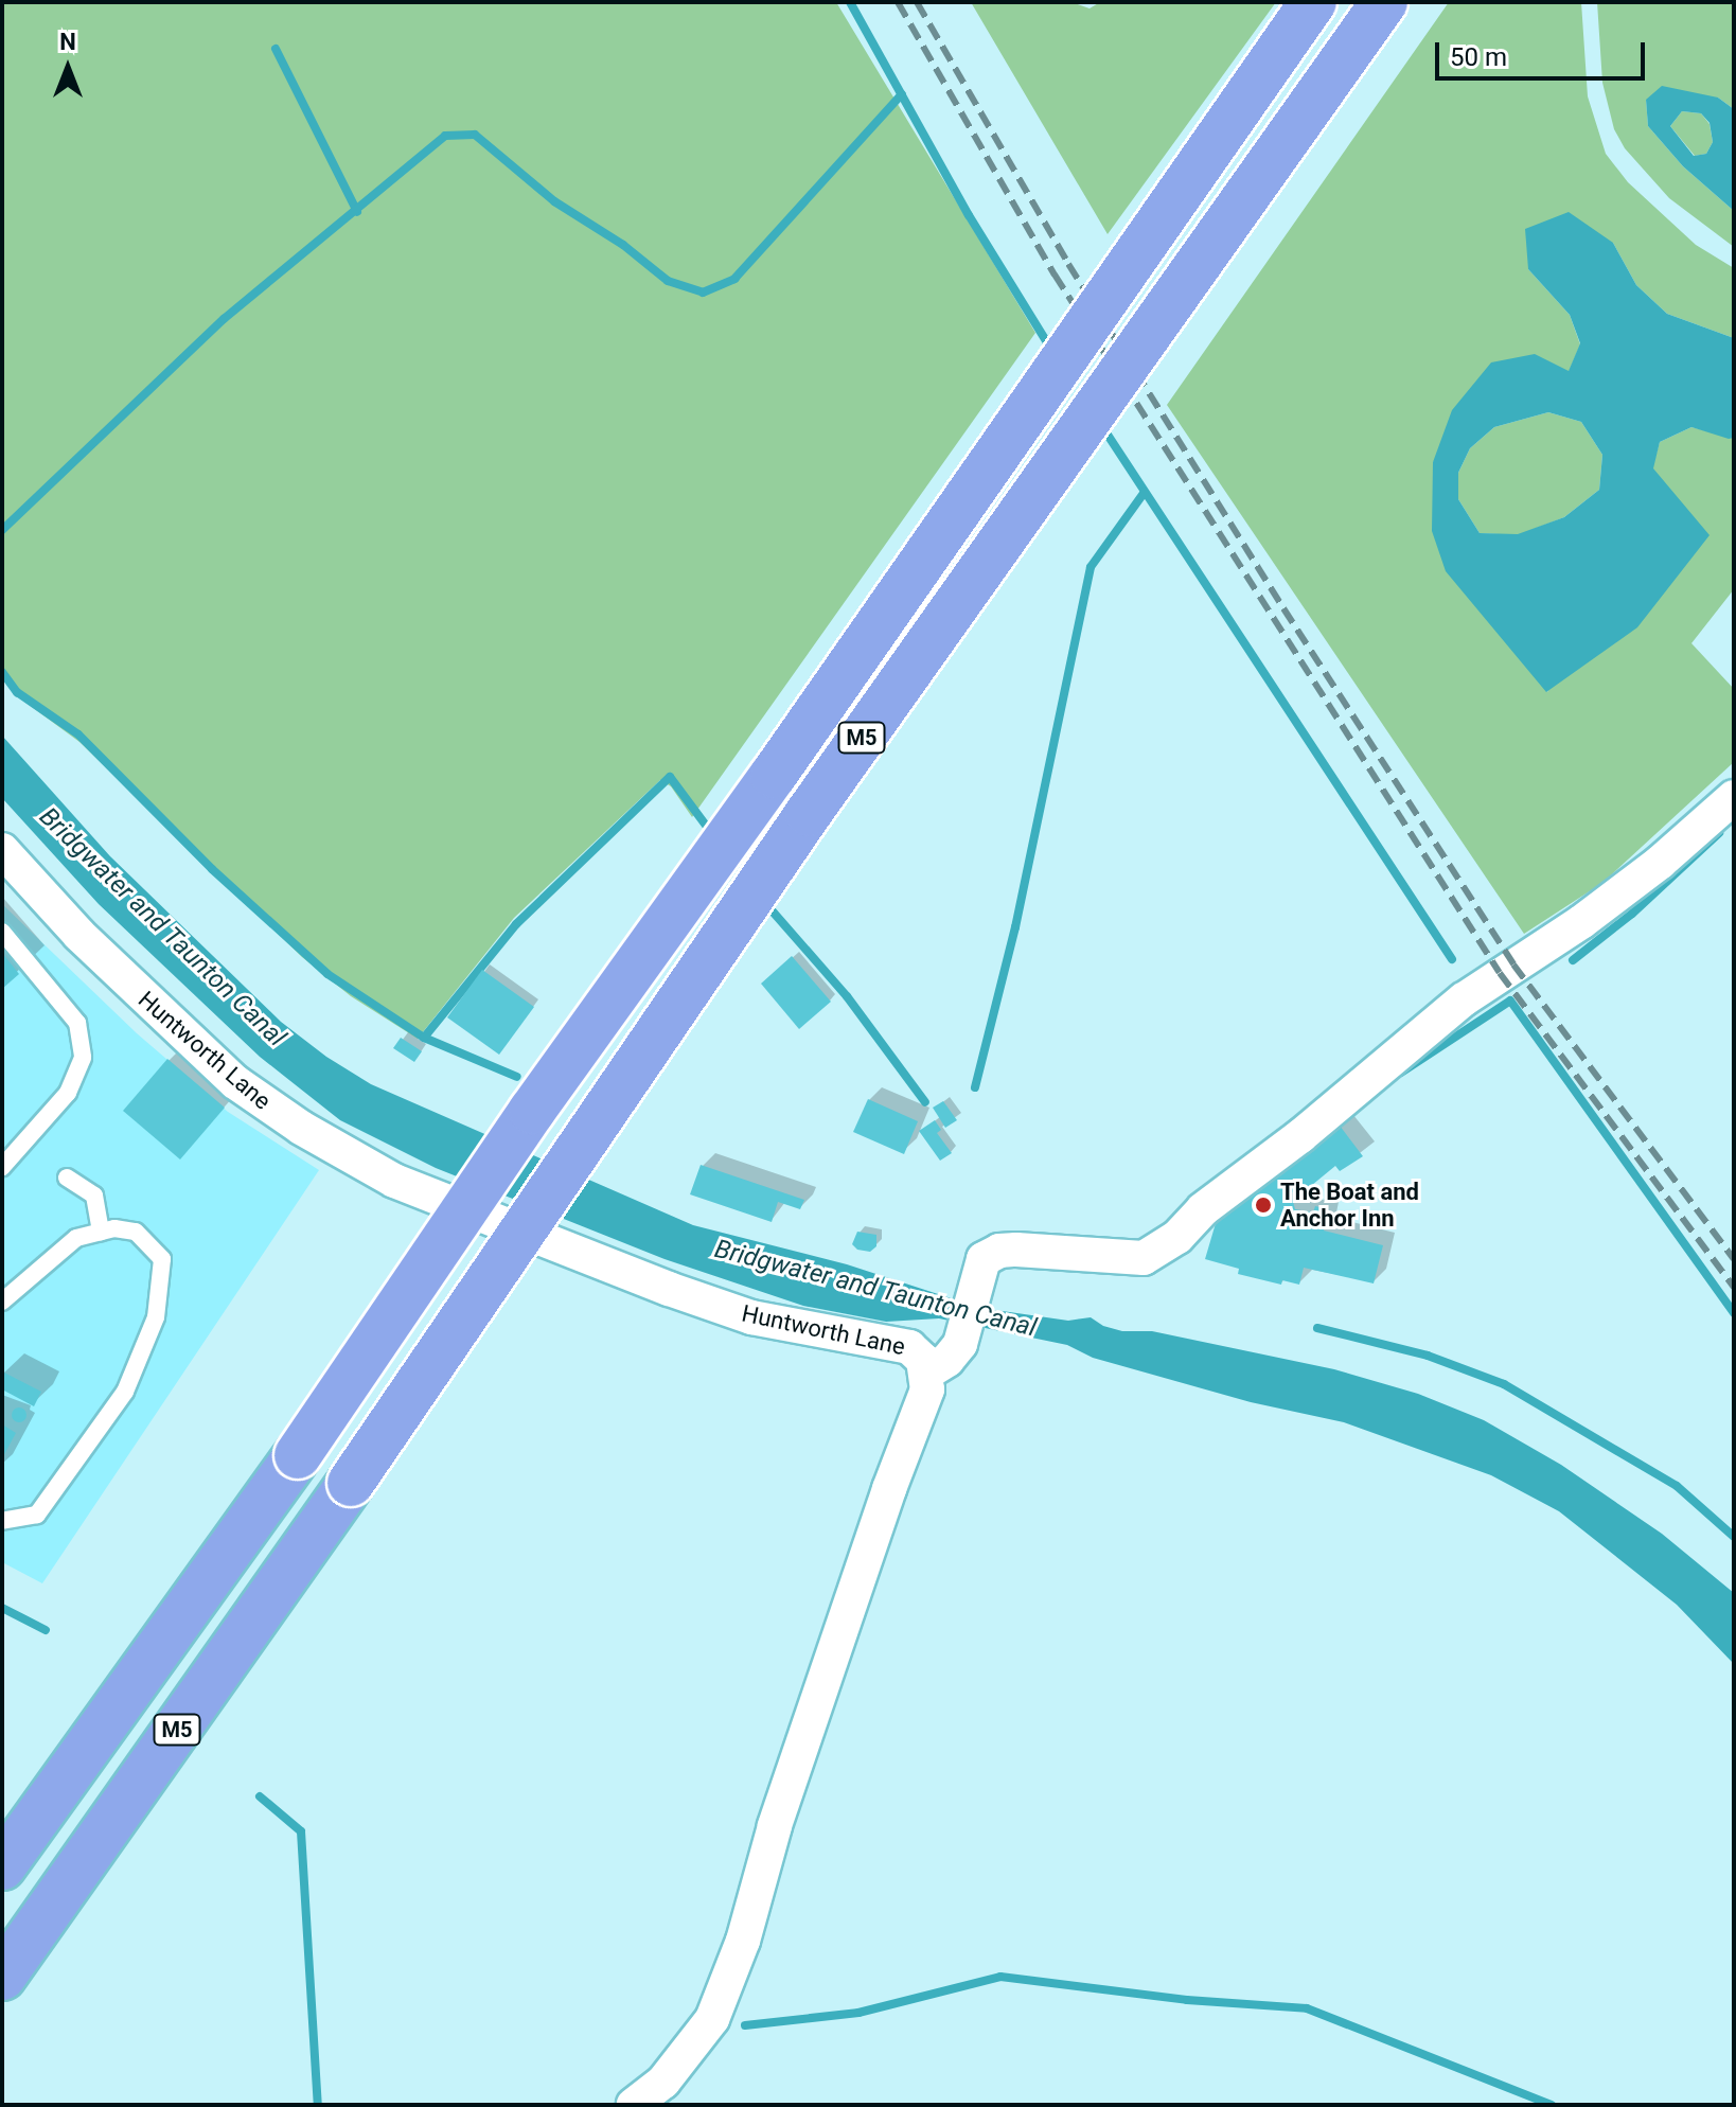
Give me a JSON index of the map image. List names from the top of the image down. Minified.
{"streets":{"highway":["M5"],"street":["Huntworth Lane"]},"water":["Bridgwater and Taunton Canal"],"places":["The Boat and Anchor Inn"],"scale_bar":"50 m","north":"top"}
